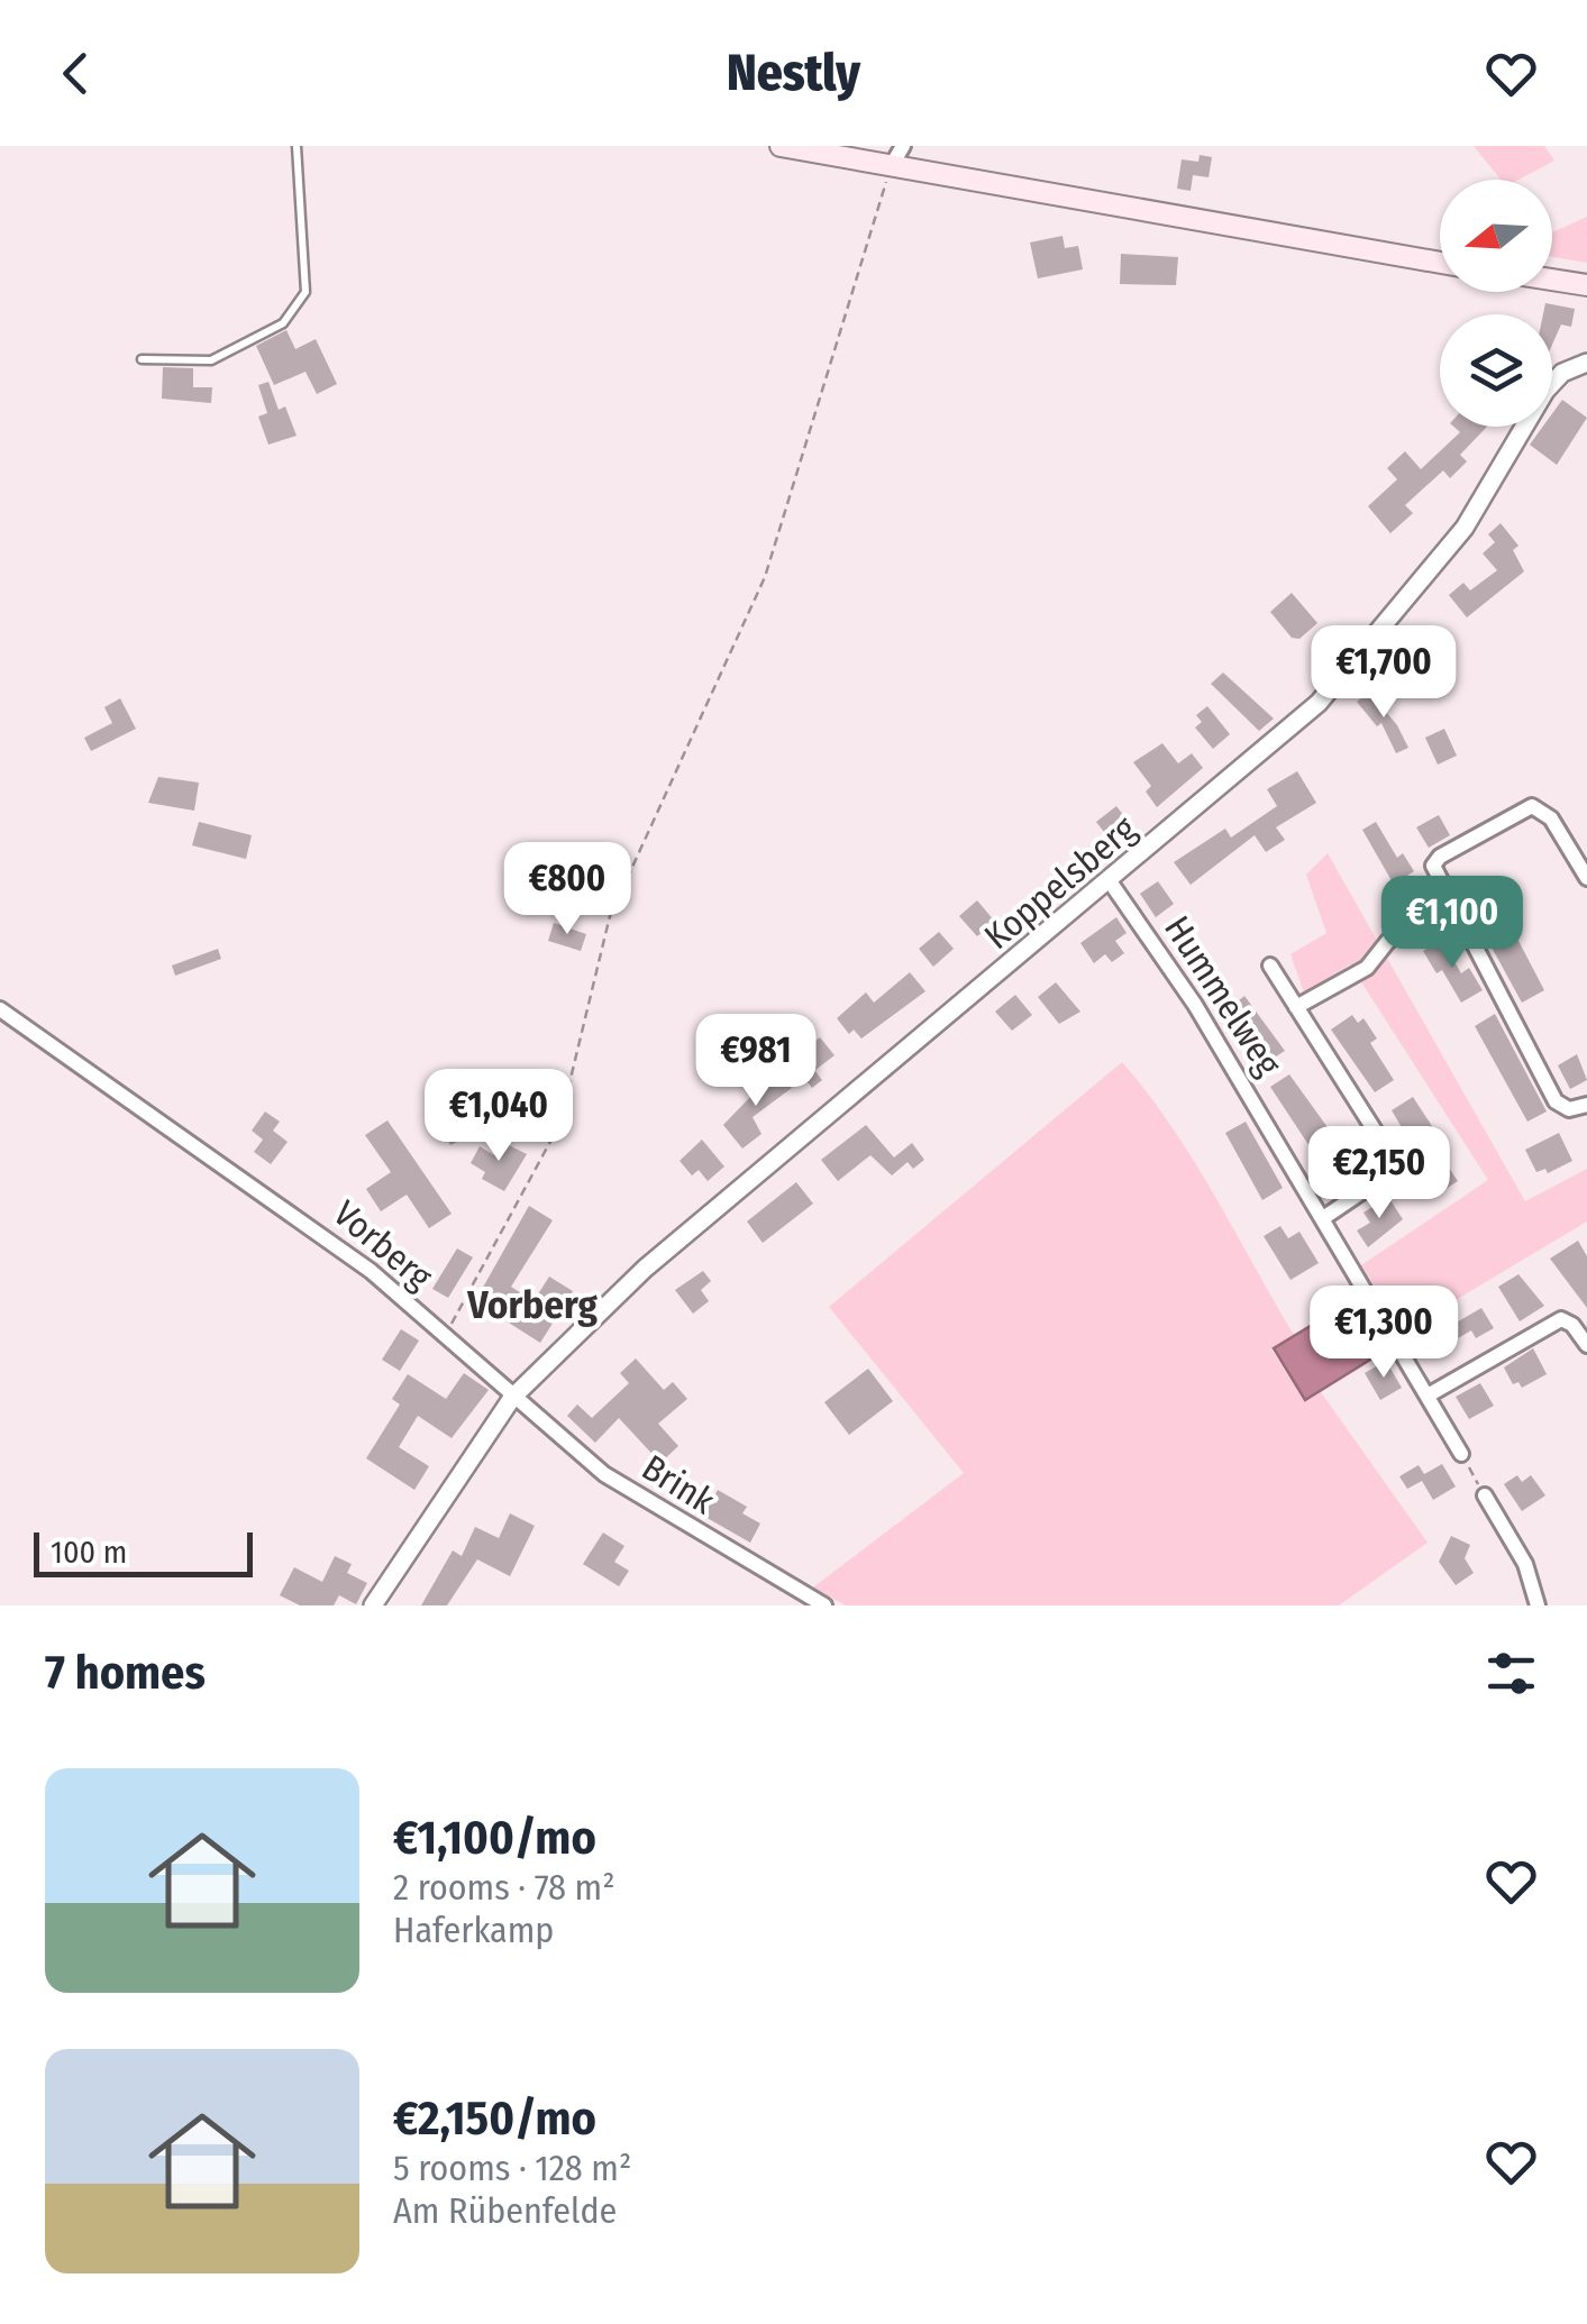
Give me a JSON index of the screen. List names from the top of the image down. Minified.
{"streets":{"street":["Koppelsberg","Hummelweg","Vorberg","Brink"]},"crossings":[["Koppelsberg","Hummelweg"],["Koppelsberg","Vorberg"],["Koppelsberg","Brink"],["Vorberg","Brink"]],"districts":["Vorberg"],"scale_bar":"100 m","north":"left","page":{"header":"Nestly","price":["€1,700","€800","€1,100","€981","€1,040","€2,150","€1,300"],"scale":"100 m","heading":"7 homes","list":[{"name":"€1,100/mo","note":"2 rooms · 78 m² · Haferkamp"},{"name":"€2,150/mo","note":"5 rooms · 128 m² · Am Rübenfelde"}]}}
